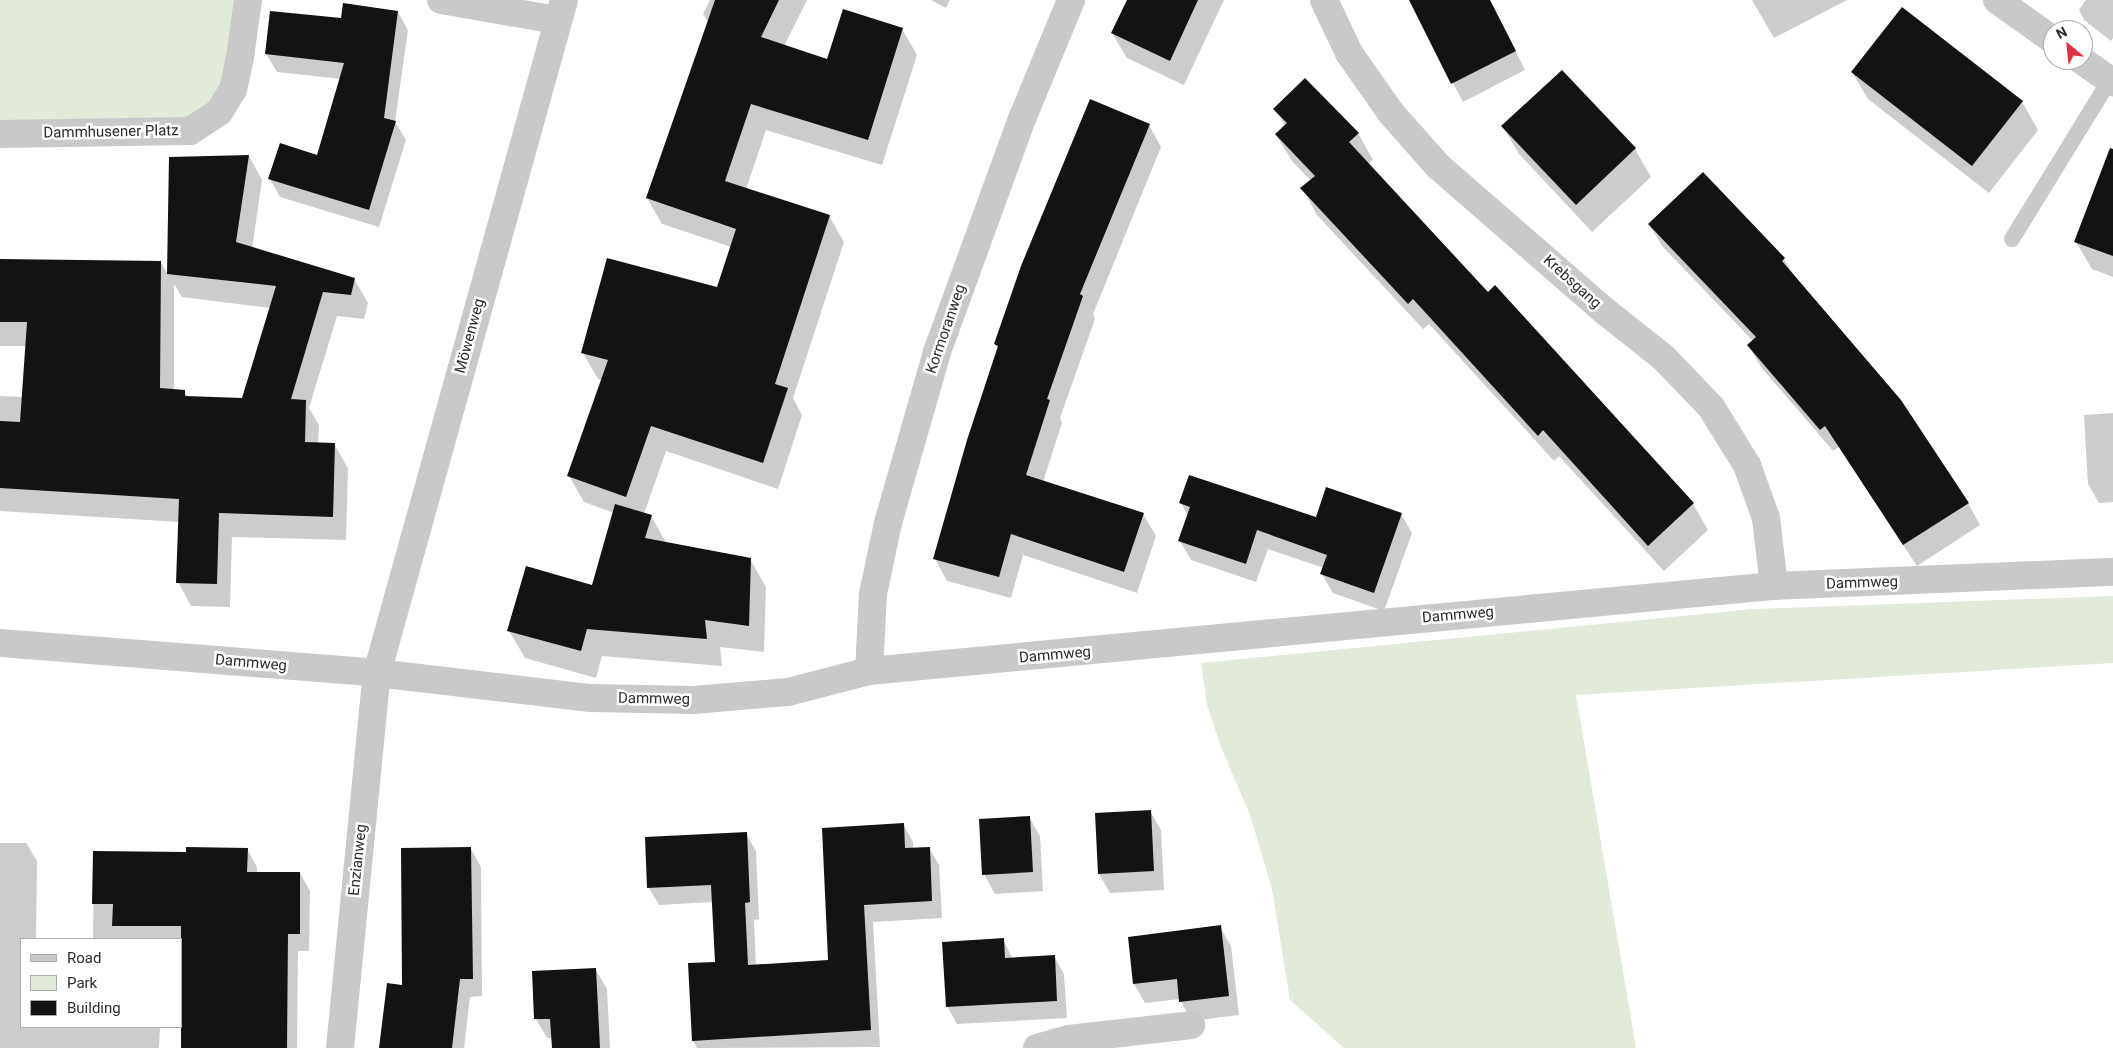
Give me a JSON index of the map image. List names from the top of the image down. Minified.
{"streets":{"street":["Dammhusener Platz","Krebsgang","Kormoranweg","Möwenweg","Dammweg","Enzianweg"]},"crossings":[["Krebsgang","Dammweg"],["Kormoranweg","Dammweg"],["Möwenweg","Dammweg"],["Möwenweg","Enzianweg"],["Dammweg","Enzianweg"]],"legend":["Road","Park","Building"],"north":"top left"}
